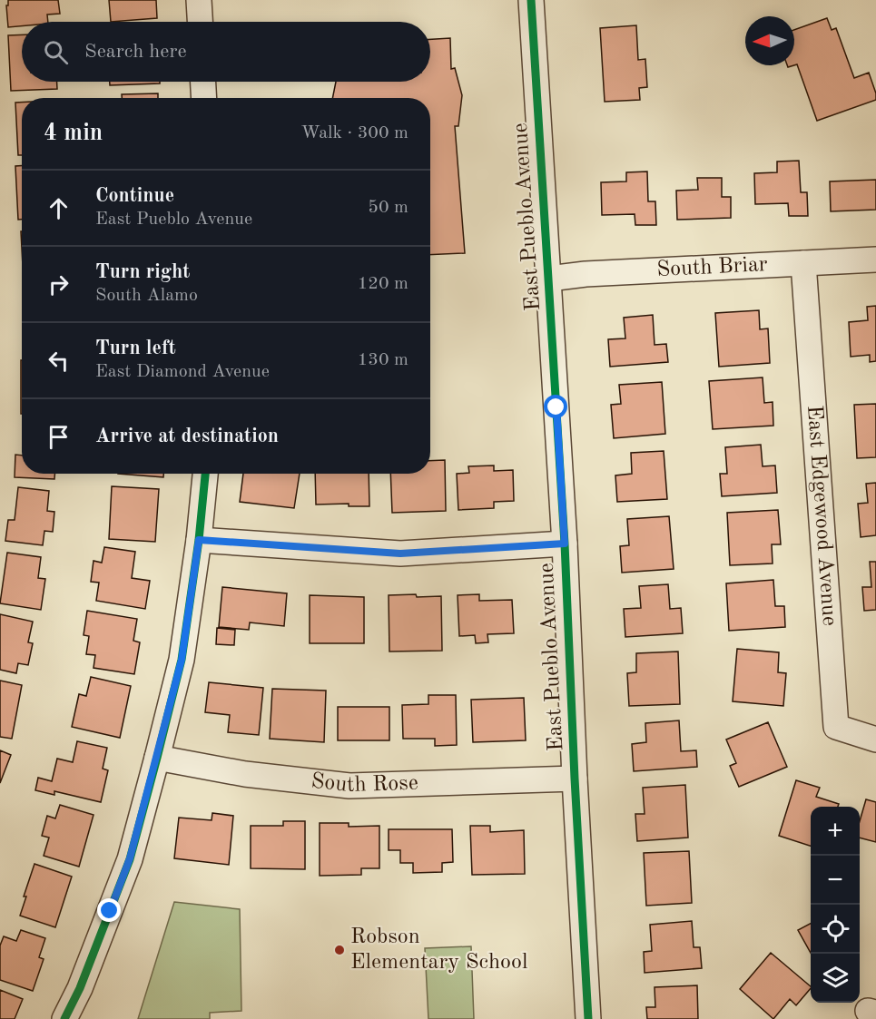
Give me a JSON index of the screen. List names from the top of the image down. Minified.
{"streets":{"street":["East Pueblo Avenue","South Briar","East Edgewood Avenue","South Rose"]},"crossings":[["East Pueblo Avenue","South Briar"],["East Pueblo Avenue","South Rose"],["South Briar","East Edgewood Avenue"]],"places":["Robson Elementary School"],"north":"left","page":{"search":"Search here","heading":["4 min","Walk · 300 m"],"list":[["Continue","East Pueblo Avenue","50 m"],["Turn right","South Alamo","120 m"],["Turn left","East Diamond Avenue","130 m"],"Arrive at destination"],"map_buttons":["+","−"]}}
